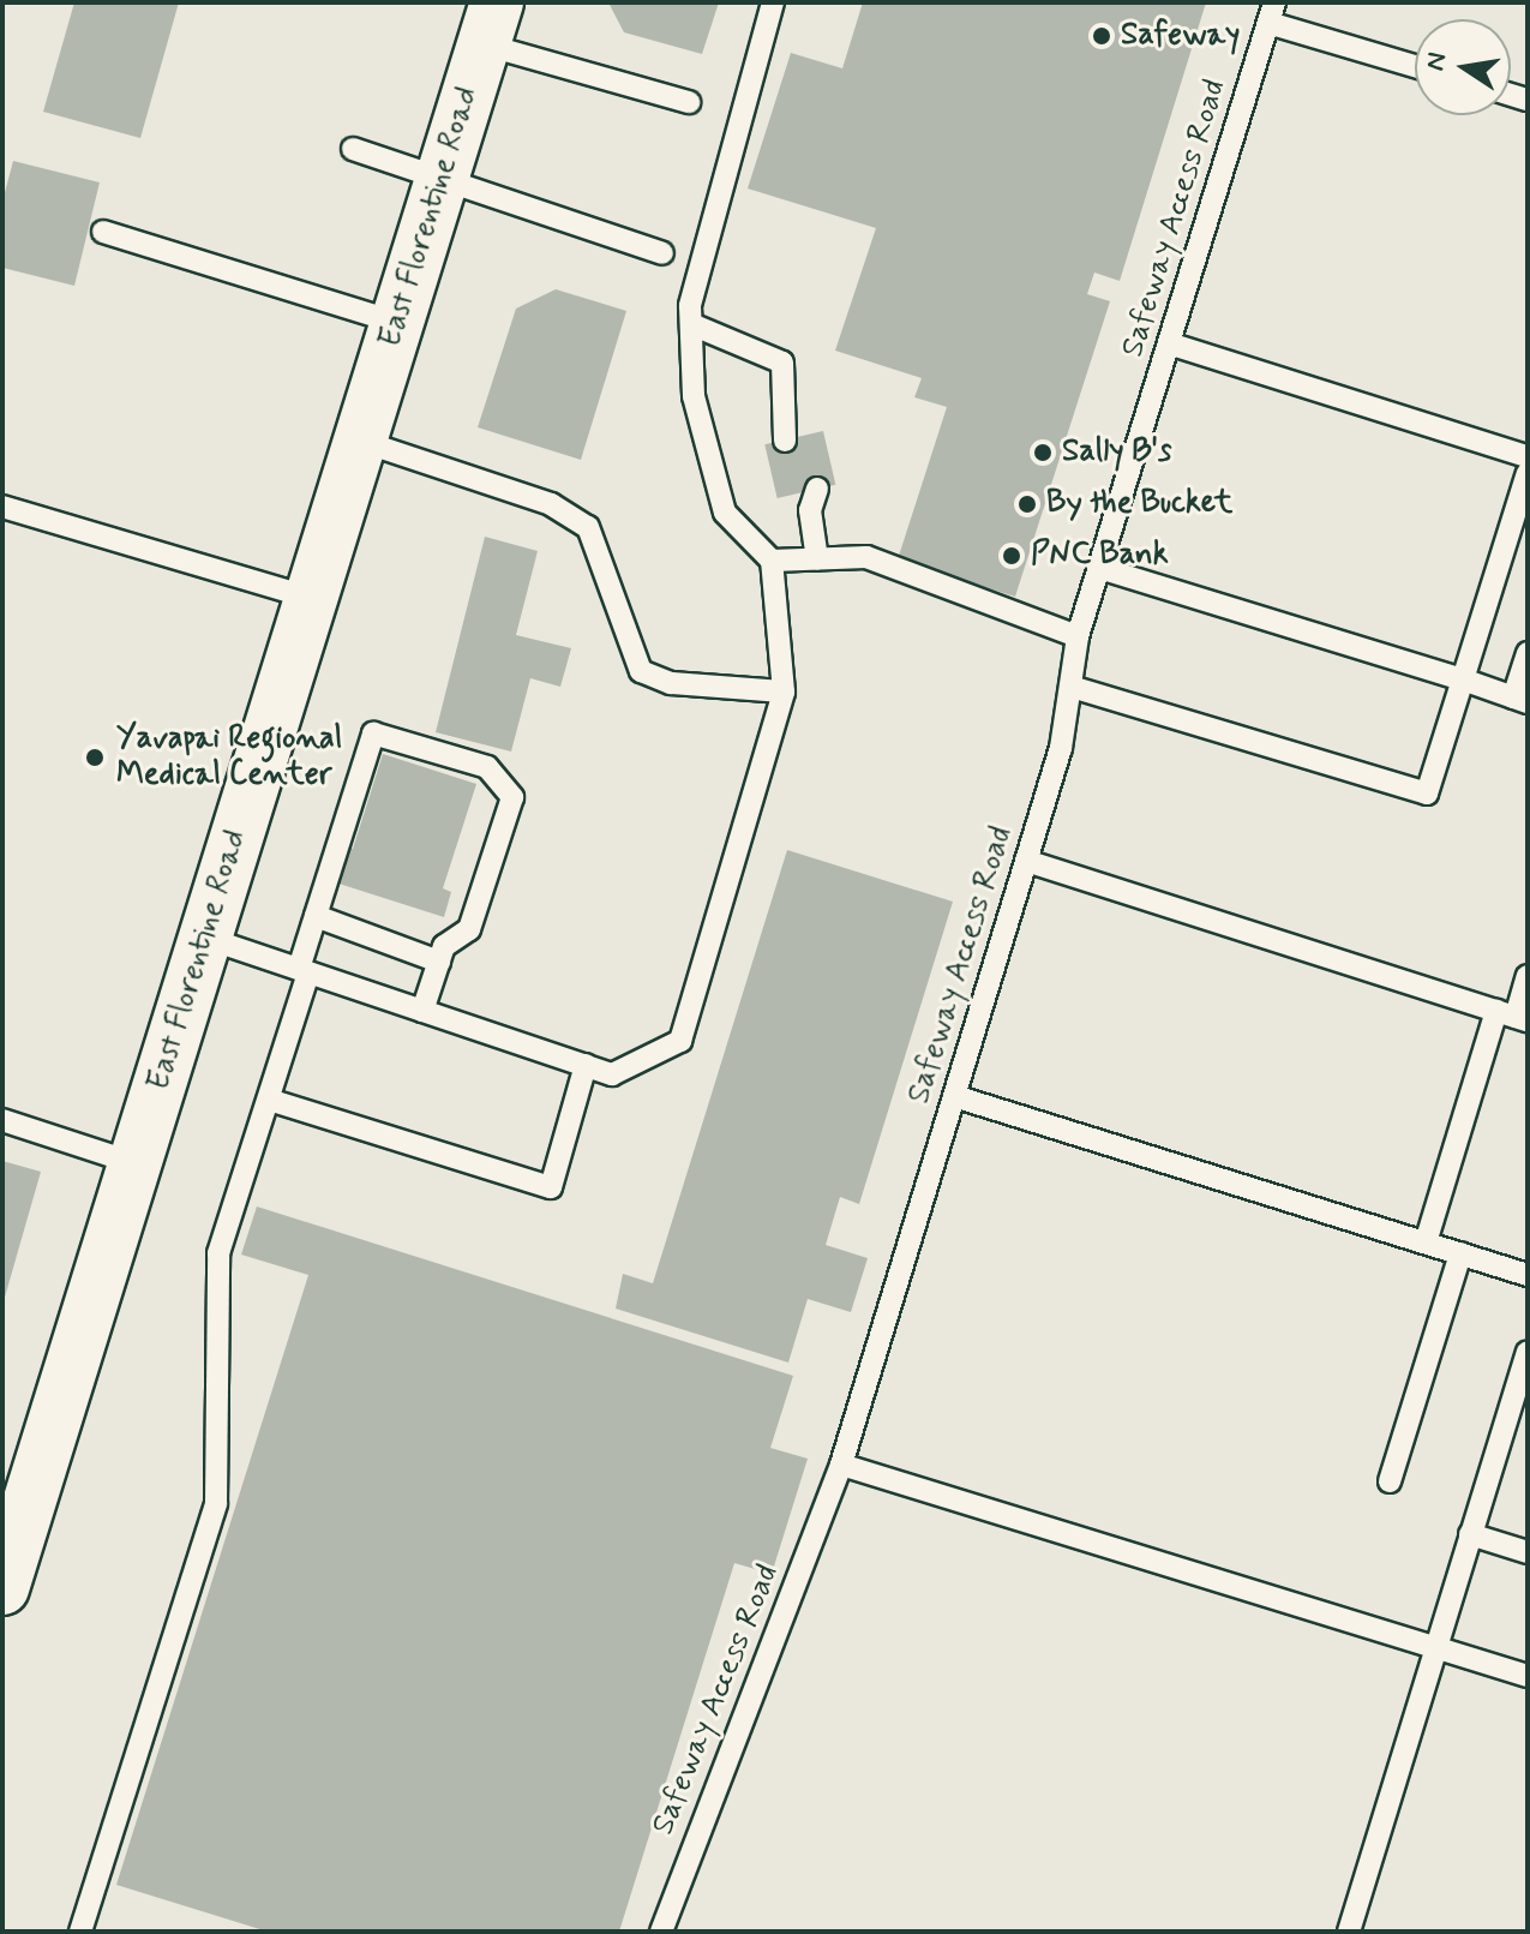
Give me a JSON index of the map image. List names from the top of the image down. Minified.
{"streets":{"street":["East Florentine Road"],"lane":["Safeway Access Road"]},"places":["Safeway","Sally B's","By the Bucket","PNC Bank","Yavapai Regional Medical Center"],"north":"left"}
